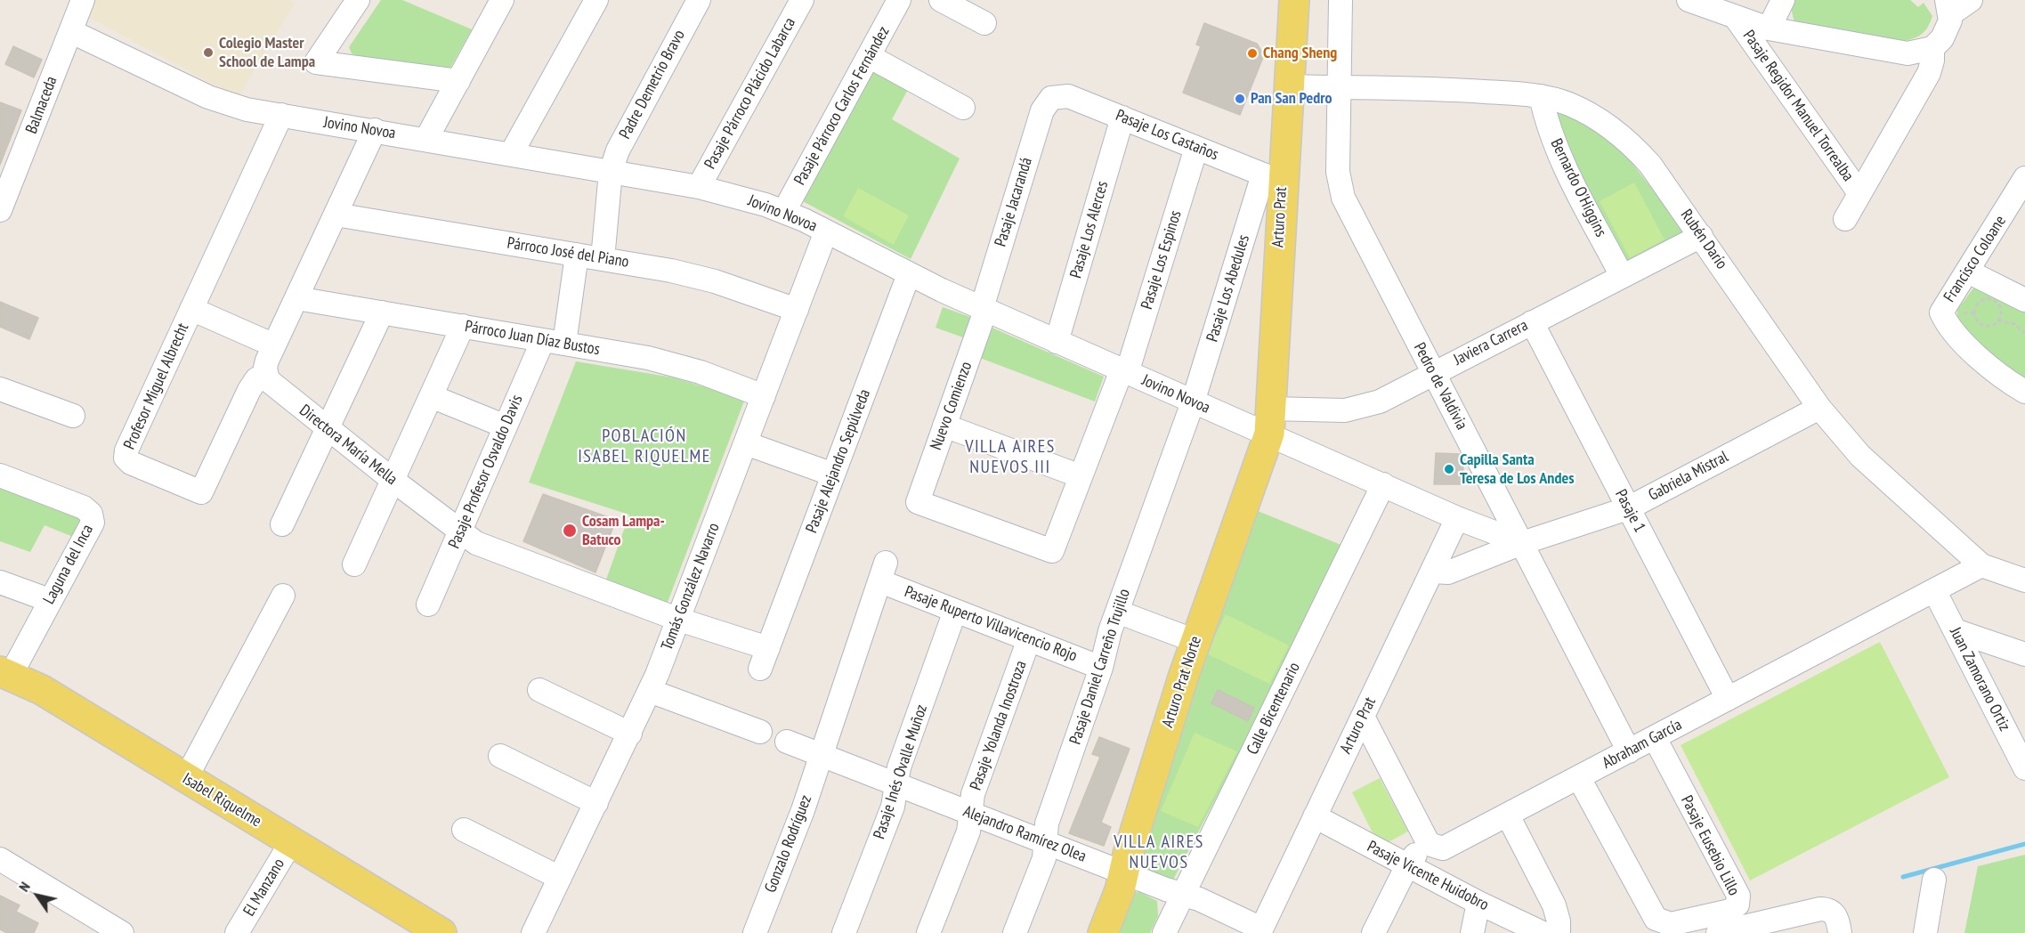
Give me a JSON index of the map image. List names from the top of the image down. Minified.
{"streets":{"main road":["Arturo Prat","Arturo Prat Norte","Isabel Riquelme"],"street":["Padre Demetrio Bravo","Pasaje Párroco Plácido Labarca","Balmaceda","Pasaje Párroco Carlos Fernández","Pasaje Regidor Manuel Torrealba","Jovino Novoa","Pasaje Los Castaños","Bernardo O'Higgins","Pasaje Jacarandá","Pasaje Los Alerces","Rubén Darío","Párroco José del Piano","Francisco Coloane","Pasaje Los Espinos","Pasaje Los Abedules","Párroco Juan Díaz Bustos","Javiera Carrera","Profesor Miguel Albrecht","Pedro de Valdivia","Nuevo Comienzo","Directora María Mella","Pasaje Alejandro Sepúlveda","Pasaje Profesor Osvaldo Davis","Gabriela Mistral","Pasaje 1","Laguna del Inca","Tomás González Navarro","Pasaje Ruperto Villavicencio Rojo","Pasaje Daniel Carreño Trujillo","Juan Zamorano Ortiz","Calle Bicentenario","Pasaje Yolanda Inostroza","Abraham García","Pasaje Inés Ovalle Muñoz","Alejandro Ramírez Olea","Gonzalo Rodríguez","Pasaje Eusebio Lillo","Pasaje Vicente Huidobro","El Manzano"]},"crossings":[["Padre Demetrio Bravo","Jovino Novoa"],["Padre Demetrio Bravo","Párroco José del Piano"],["Pasaje Párroco Plácido Labarca","Jovino Novoa"],["Balmaceda","Jovino Novoa"],["Pasaje Párroco Carlos Fernández","Jovino Novoa"],["Jovino Novoa","Pasaje Jacarandá"],["Jovino Novoa","Arturo Prat"],["Jovino Novoa","Pasaje Los Alerces"],["Jovino Novoa","Pasaje Los Espinos"],["Jovino Novoa","Pasaje Los Abedules"],["Jovino Novoa","Javiera Carrera"],["Jovino Novoa","Profesor Miguel Albrecht"],["Jovino Novoa","Nuevo Comienzo"],["Jovino Novoa","Pasaje Alejandro Sepúlveda"],["Jovino Novoa","Tomás González Navarro"],["Jovino Novoa","Pasaje Daniel Carreño Trujillo"],["Jovino Novoa","Arturo Prat Norte"],["Jovino Novoa","Calle Bicentenario"],["Pasaje Los Castaños","Pasaje Jacarandá"],["Pasaje Los Castaños","Arturo Prat"],["Pasaje Los Castaños","Pasaje Los Alerces"],["Pasaje Los Castaños","Pasaje Los Espinos"],["Pasaje Los Castaños","Pasaje Los Abedules"],["Bernardo O'Higgins","Rubén Darío"],["Bernardo O'Higgins","Javiera Carrera"],["Pasaje Jacarandá","Nuevo Comienzo"],["Arturo Prat","Rubén Darío"],["Arturo Prat","Pasaje Los Abedules"],["Arturo Prat","Javiera Carrera"],["Arturo Prat","Gabriela Mistral"],["Arturo Prat","Arturo Prat Norte"],["Arturo Prat","Alejandro Ramírez Olea"],["Arturo Prat","Pasaje Vicente Huidobro"],["Rubén Darío","Javiera Carrera"],["Rubén Darío","Pedro de Valdivia"],["Rubén Darío","Gabriela Mistral"],["Rubén Darío","Abraham García"],["Párroco José del Piano","Pasaje Profesor Osvaldo Davis"],["Párroco José del Piano","Tomás González Navarro"],["Pasaje Los Abedules","Pasaje Daniel Carreño Trujillo"],["Párroco Juan Díaz Bustos","Pasaje Profesor Osvaldo Davis"],["Párroco Juan Díaz Bustos","Tomás González Navarro"],["Javiera Carrera","Pedro de Valdivia"],["Javiera Carrera","Pasaje 1"],["Javiera Carrera","Arturo Prat Norte"],["Profesor Miguel Albrecht","Directora María Mella"],["Pedro de Valdivia","Gabriela Mistral"],["Pedro de Valdivia","Abraham García"],["Directora María Mella","Pasaje Alejandro Sepúlveda"],["Directora María Mella","Pasaje Profesor Osvaldo Davis"],["Directora María Mella","Tomás González Navarro"],["Pasaje Alejandro Sepúlveda","Tomás González Navarro"],["Gabriela Mistral","Pasaje 1"],["Pasaje 1","Abraham García"],["Laguna del Inca","Isabel Riquelme"],["Pasaje Ruperto Villavicencio Rojo","Pasaje Daniel Carreño Trujillo"],["Pasaje Ruperto Villavicencio Rojo","Pasaje Yolanda Inostroza"],["Pasaje Ruperto Villavicencio Rojo","Pasaje Inés Ovalle Muñoz"],["Pasaje Ruperto Villavicencio Rojo","Alejandro Ramírez Olea"],["Pasaje Ruperto Villavicencio Rojo","Gonzalo Rodríguez"],["Pasaje Daniel Carreño Trujillo","Alejandro Ramírez Olea"],["Juan Zamorano Ortiz","Abraham García"],["Arturo Prat Norte","Alejandro Ramírez Olea"],["Calle Bicentenario","Alejandro Ramírez Olea"],["Pasaje Yolanda Inostroza","Alejandro Ramírez Olea"],["Abraham García","Pasaje Eusebio Lillo"],["Pasaje Inés Ovalle Muñoz","Alejandro Ramírez Olea"],["Isabel Riquelme","El Manzano"],["Alejandro Ramírez Olea","Gonzalo Rodríguez"]],"districts":["POBLACIÓN ISABEL RIQUELME","VILLA AIRES NUEVOS III","VILLA AIRES NUEVOS"],"places":["Colegio Master School de Lampa","Chang Sheng","Pan San Pedro","Capilla Santa Teresa de Los Andes","Cosam Lampa- Batuco"],"north":"top left"}
